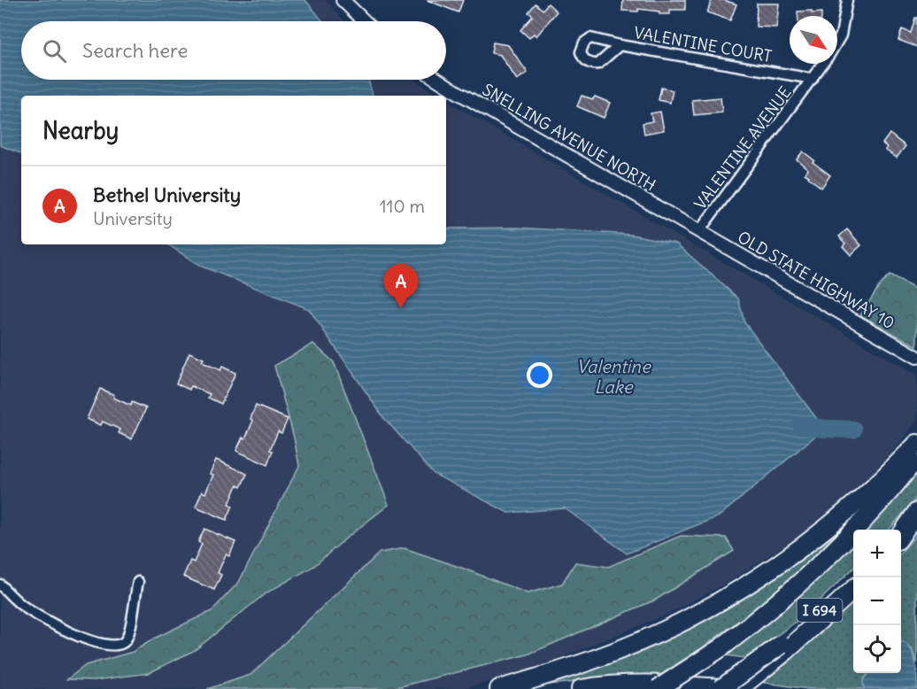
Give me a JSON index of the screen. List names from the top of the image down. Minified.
{"streets":{"highway":["I 694"],"street":["VALENTINE COURT","SNELLING AVENUE NORTH","VALENTINE AVENUE","OLD STATE HIGHWAY 10"]},"crossings":[["VALENTINE COURT","VALENTINE AVENUE"],["SNELLING AVENUE NORTH","VALENTINE AVENUE"],["SNELLING AVENUE NORTH","OLD STATE HIGHWAY 10"],["VALENTINE AVENUE","OLD STATE HIGHWAY 10"]],"water":["Valentine Lake"],"north":"bottom right","page":{"search":"Search here","heading":"Nearby","list":[{"mark":"A","name":"Bethel University","note":"University","value":"110 m"}],"pins":"A","map_buttons":["+","−"]}}
